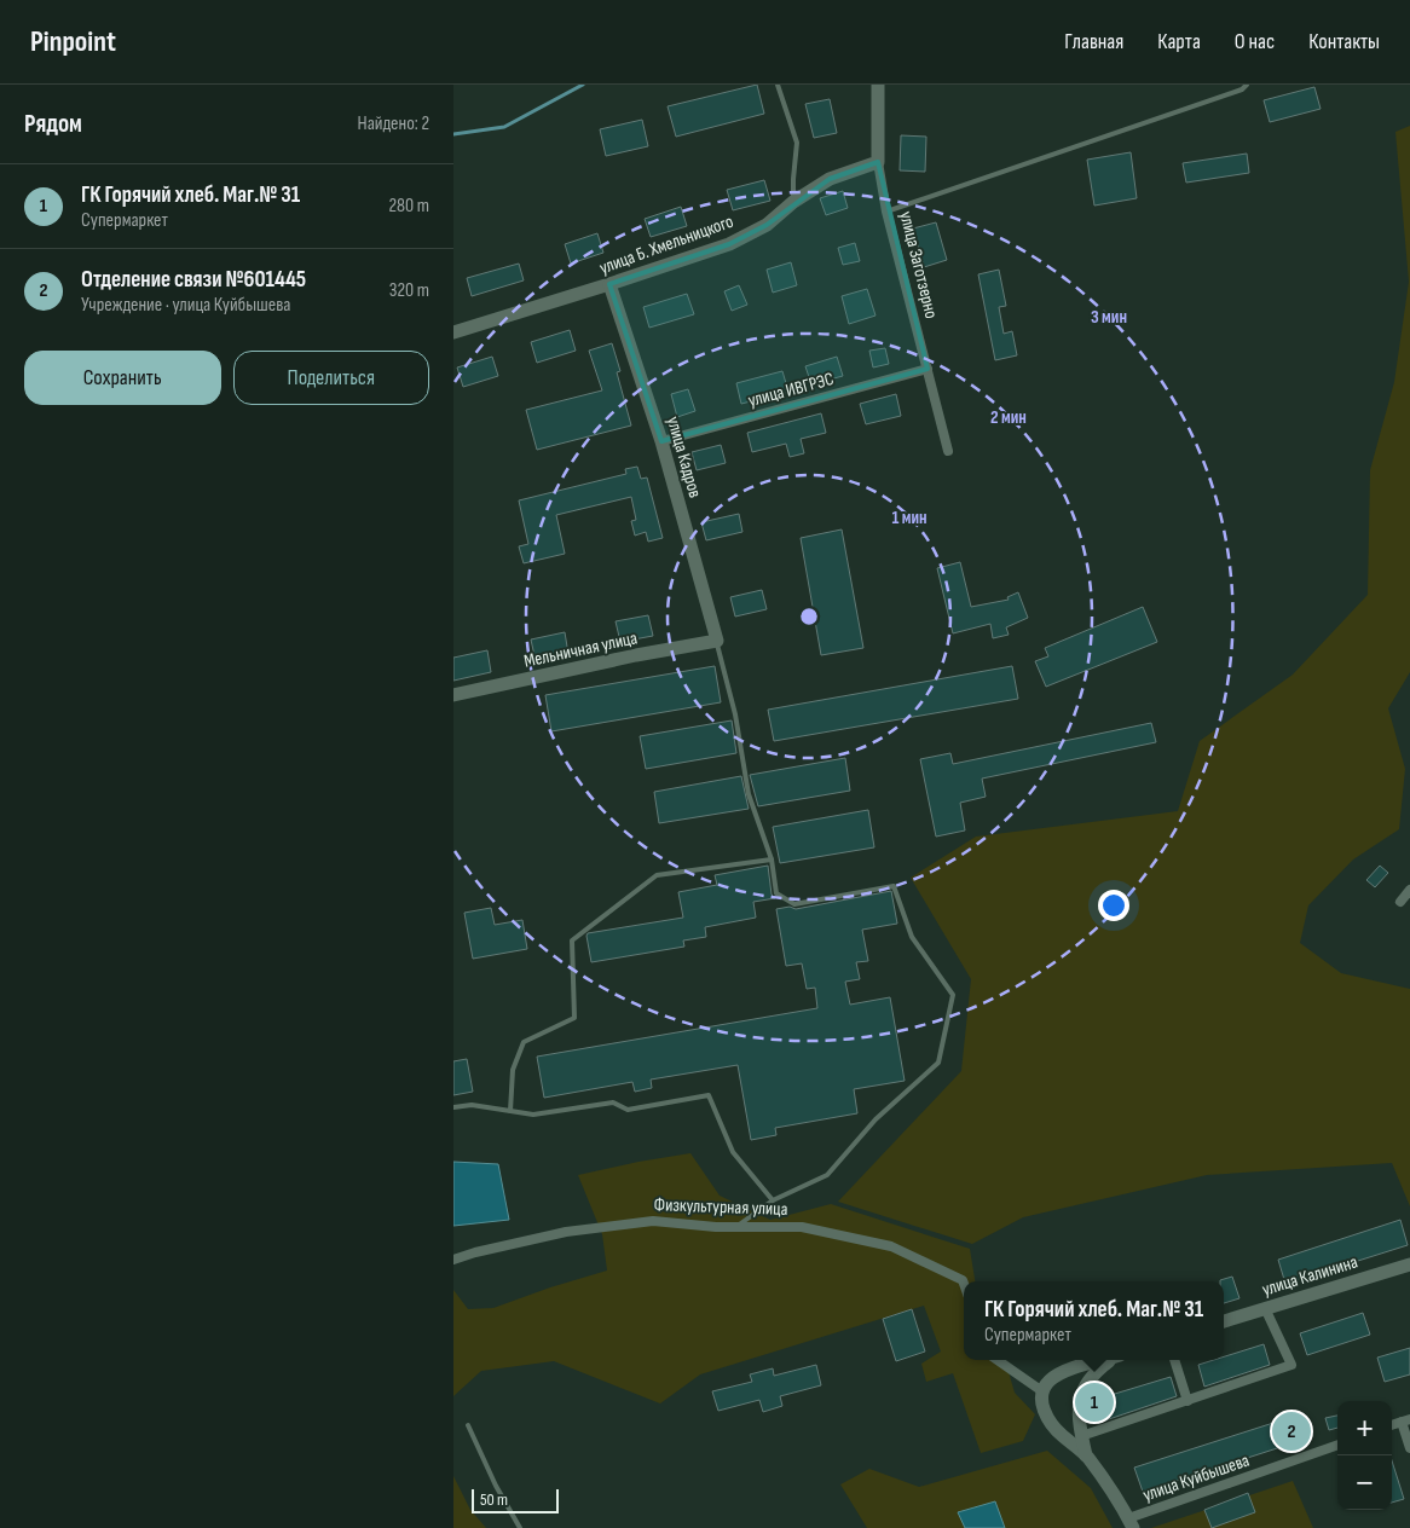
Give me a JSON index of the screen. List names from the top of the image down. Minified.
{"streets":{"street":["улица Б. Хмельницкого","улица Заготзерно","улица ИВГРЭС","улица Кадров","Мельничная улица","Физкультурная улица","улица Калинина","улица Куйбышева"]},"crossings":[["улица Б. Хмельницкого","улица Заготзерно"],["улица Б. Хмельницкого","улица Кадров"],["улица Заготзерно","улица ИВГРЭС"],["улица ИВГРЭС","улица Кадров"],["улица Кадров","Мельничная улица"]],"scale_bar":"50 m","page":{"header":"Pinpoint","nav":["Главная","Карта","О нас","Контакты"],"heading":["Рядом","Найдено: 2"],"list":[{"mark":"1","name":"ГК Горячий хлеб. Маг.№ 31","note":"Супермаркет","value":"280 m"},{"mark":"2","name":"Отделение связи №601445","note":"Учреждение · улица Куйбышева","value":"320 m"}],"buttons":["Сохранить","Поделиться"],"popup":["ГК Горячий хлеб. Маг.№ 31","Супермаркет"],"pins":["1","2"],"map_buttons":["+","−"],"scale":"50 m"},"rings":["3 мин","2 мин","1 мин"]}
